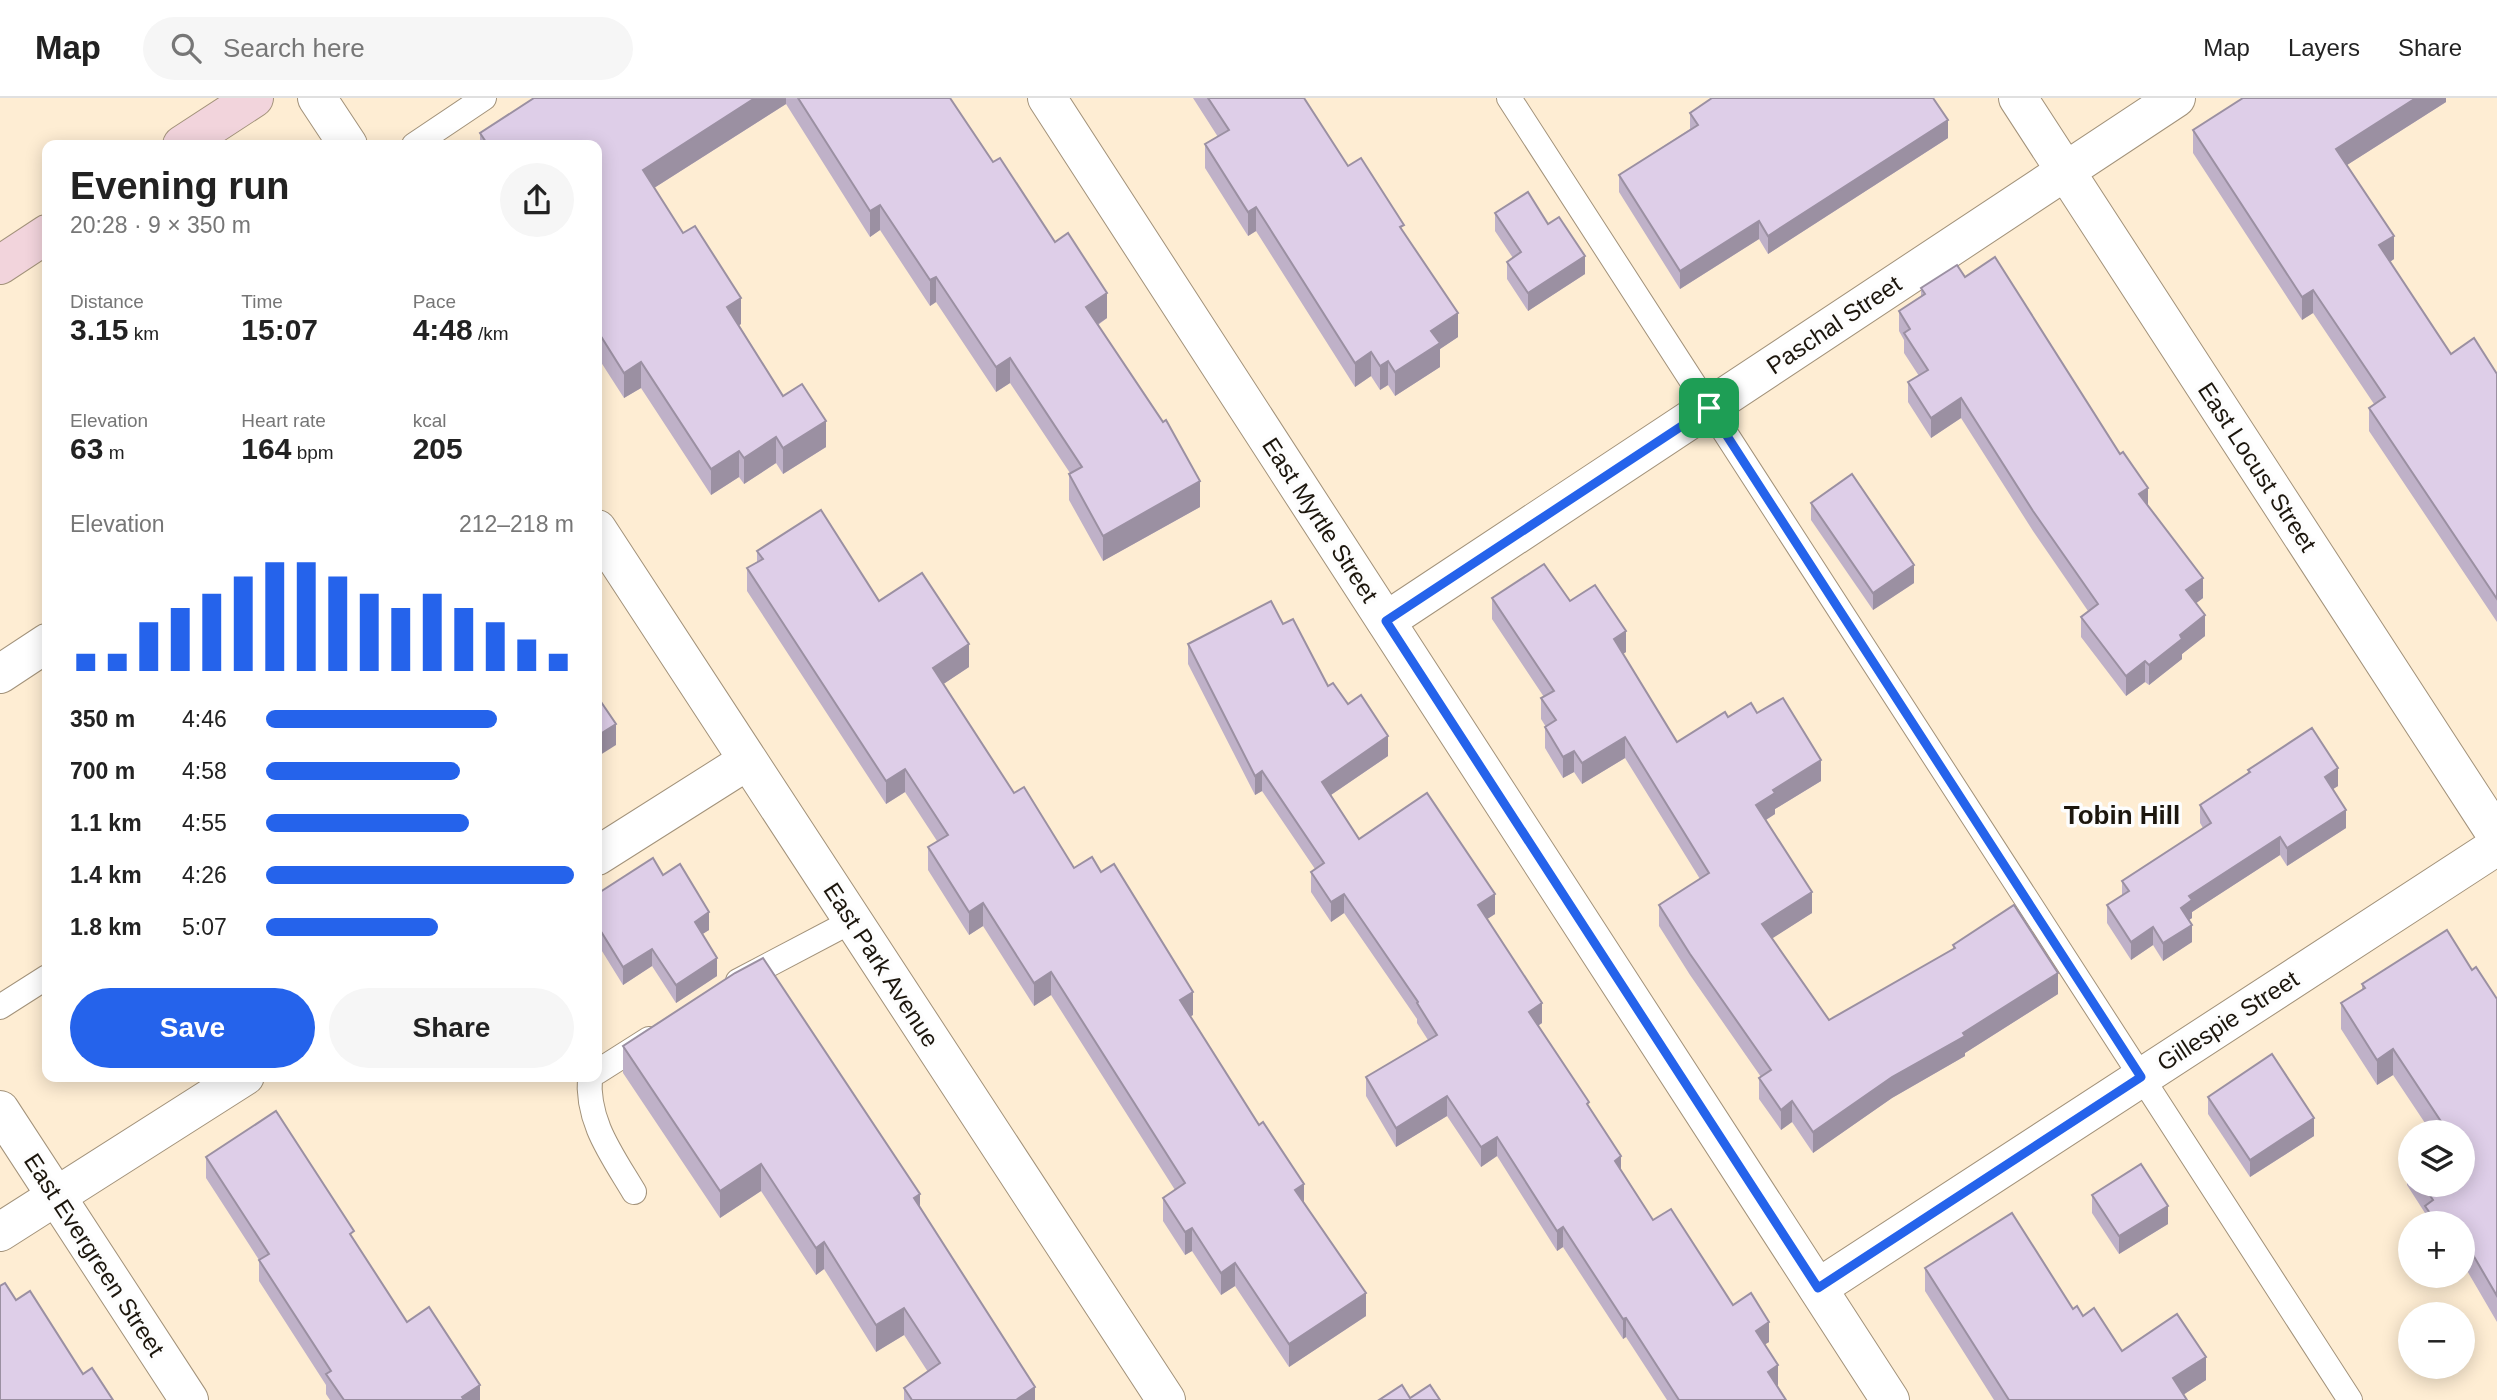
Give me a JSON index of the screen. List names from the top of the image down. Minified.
{"streets":{"street":["Paschal Street","East Locust Street","East Myrtle Street","East Park Avenue","Gillespie Street","East Evergreen Street"]},"crossings":[["Paschal Street","East Locust Street"],["Paschal Street","East Myrtle Street"],["East Myrtle Street","Gillespie Street"]],"districts":["Tobin Hill"],"page":{"header":"Map","search":"Search here","nav":["Map","Layers","Share"],"heading":["Evening run","20:28 · 9 × 350 m"],"stats":[["Distance","3.15 km"],["Time","15:07"],["Pace","4:48 /km"],["Elevation","63 m"],["Heart rate","164 bpm"],["kcal","205"]],"chart":["Elevation","212–218 m"],"list":[{"name":"350 m","note":"4:46"},{"name":"700 m","note":"4:58"},{"name":"1.1 km","note":"4:55"},{"name":"1.4 km","note":"4:26"},{"name":"1.8 km","note":"5:07"}],"buttons":["Save","Share"],"map_buttons":["+","−"]}}
